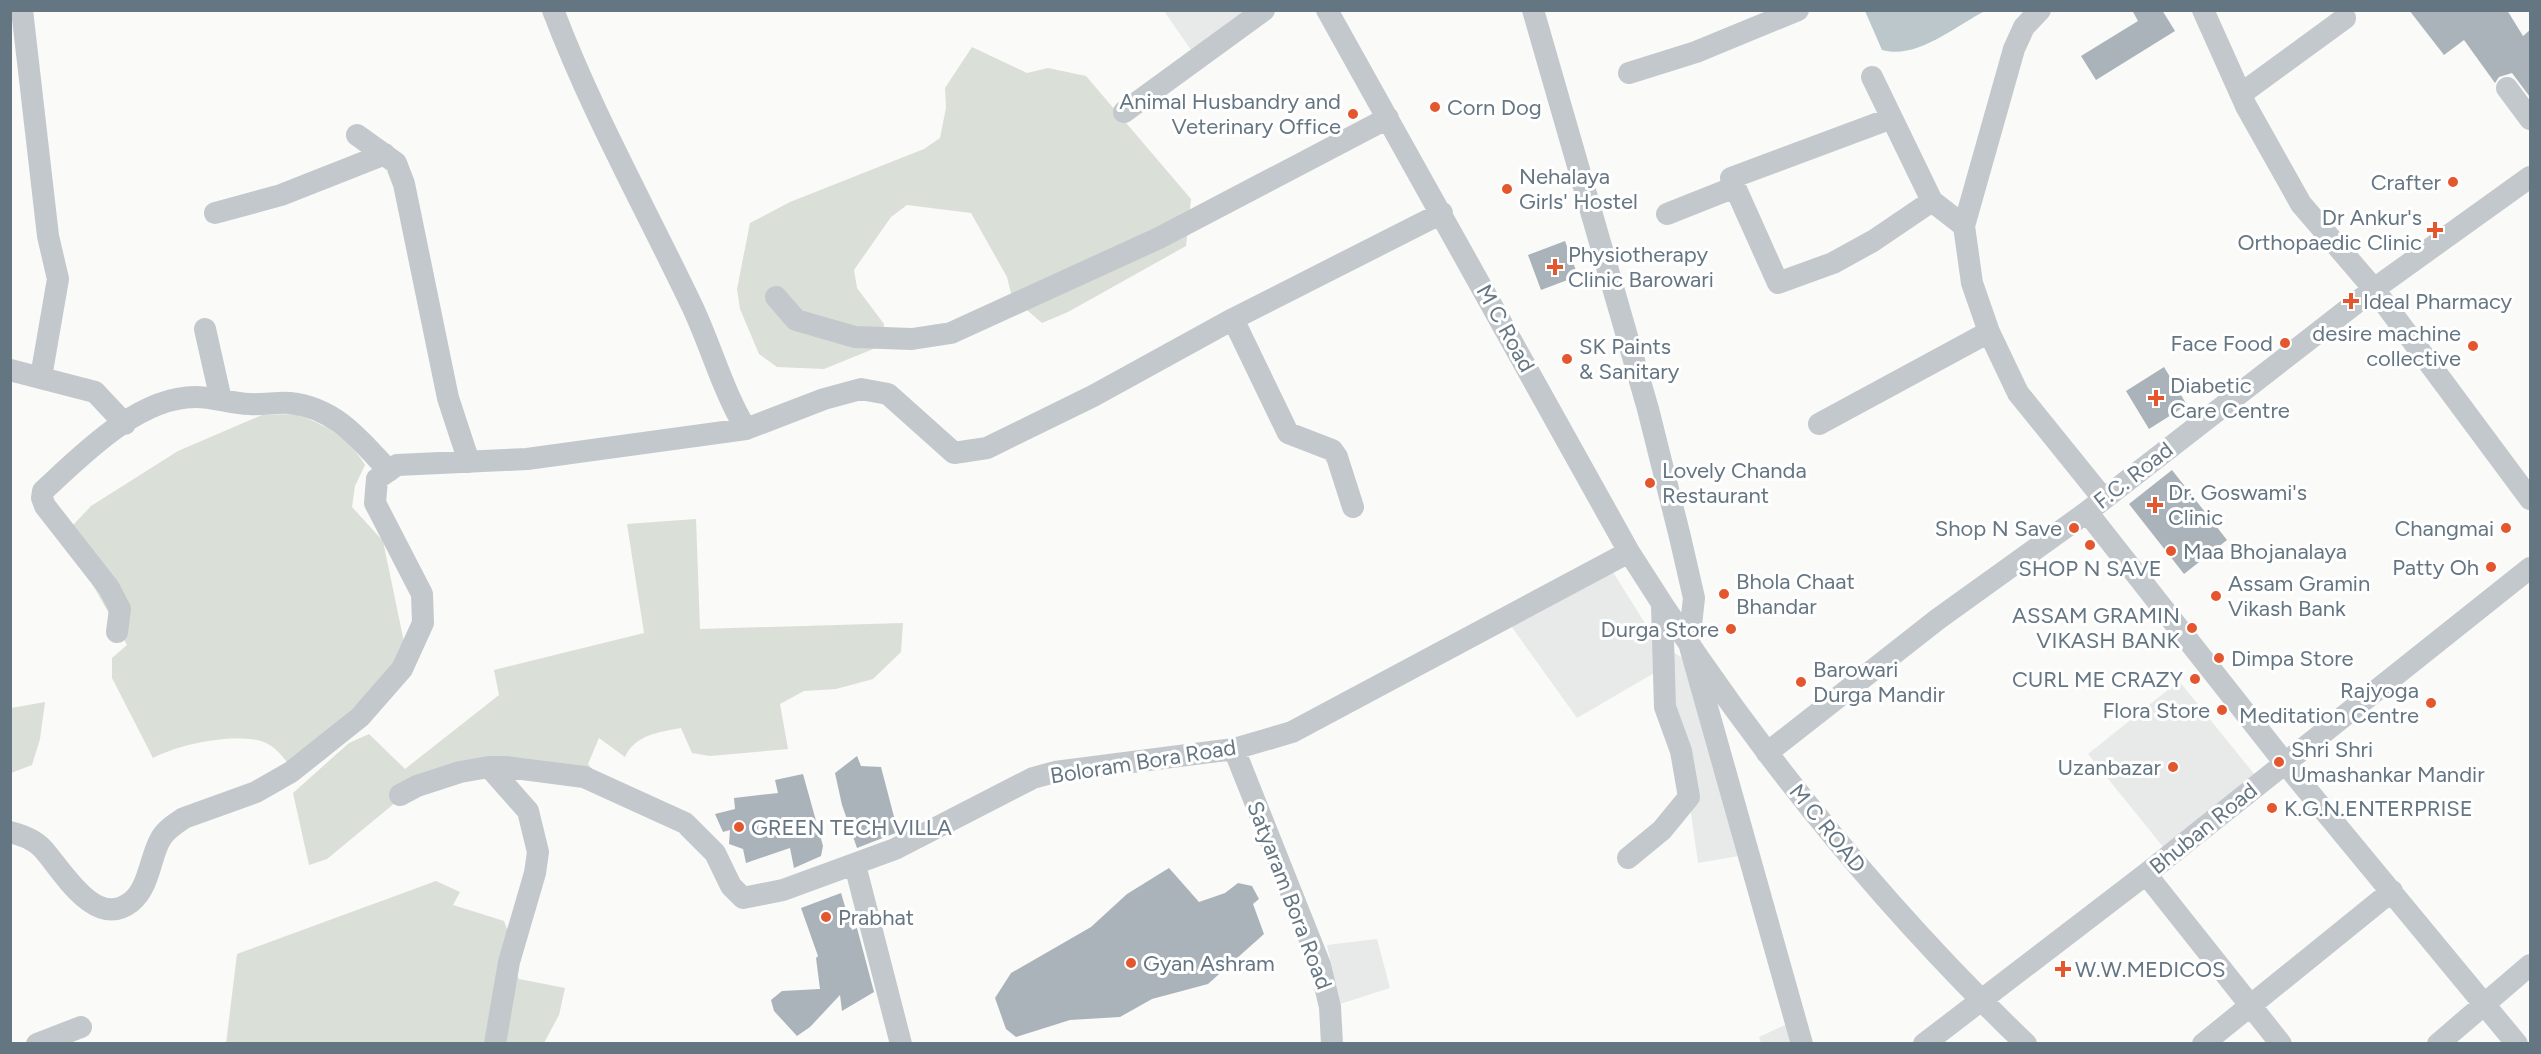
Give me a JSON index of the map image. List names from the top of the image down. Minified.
{"streets":{"street":["M C Road","F.C. Road","Boloram Bora Road","M C ROAD","Bhuban Road","Satyaram Bora Road"]},"crossings":[["M C Road","Boloram Bora Road"],["M C Road","M C ROAD"],["F.C. Road","M C ROAD"],["Boloram Bora Road","Satyaram Bora Road"],["M C ROAD","Bhuban Road"]],"places":{"other":["Corn Dog","Animal Husbandry and Veterinary Office","Crafter","Nehalaya Girls' Hostel","Face Food","desire machine collective","SK Paints & Sanitary","Lovely Chanda Restaurant","Shop N Save","Changmai","SHOP N SAVE","Maa Bhojanalaya","Patty Oh","Bhola Chaat Bhandar","Assam Gramin Vikash Bank","ASSAM GRAMIN VIKASH BANK","Durga Store","Dimpa Store","CURL ME CRAZY","Barowari Durga Mandir","Rajyoga Meditation Centre","Flora Store","Shri Shri Umashankar Mandir","Uzanbazar","K.G.N.ENTERPRISE","GREEN TECH VILLA","Prabhat","Gyan Ashram"],"health":["Dr Ankur's Orthopaedic Clinic","Physiotherapy Clinic Barowari","Ideal Pharmacy","Diabetic Care Centre","Dr. Goswami's Clinic","W.W.MEDICOS"]}}
